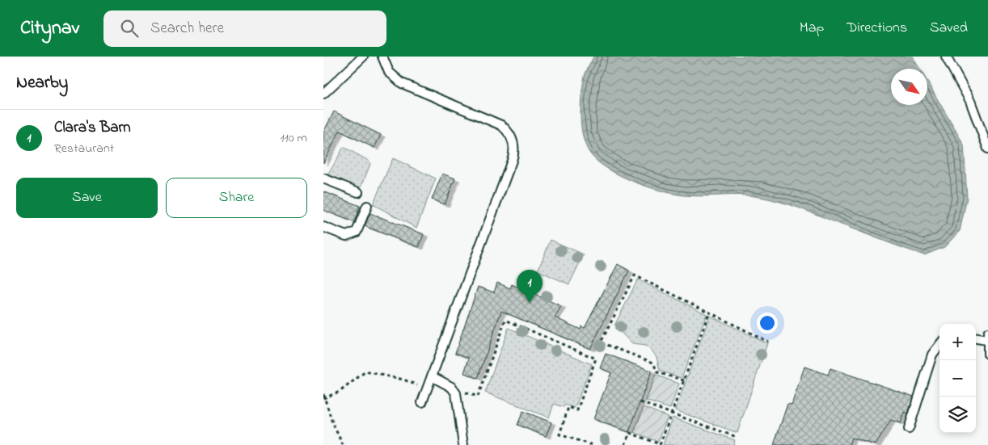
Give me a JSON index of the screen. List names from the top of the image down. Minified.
{"north":"bottom right","page":{"header":"Citynav","search":"Search here","nav":["Map","Directions","Saved"],"heading":"Nearby","list":[{"mark":"1","name":"Clara's Barn","note":"Restaurant","value":"110 m"}],"buttons":["Save","Share"],"pins":"1","map_buttons":["+","−"]}}
